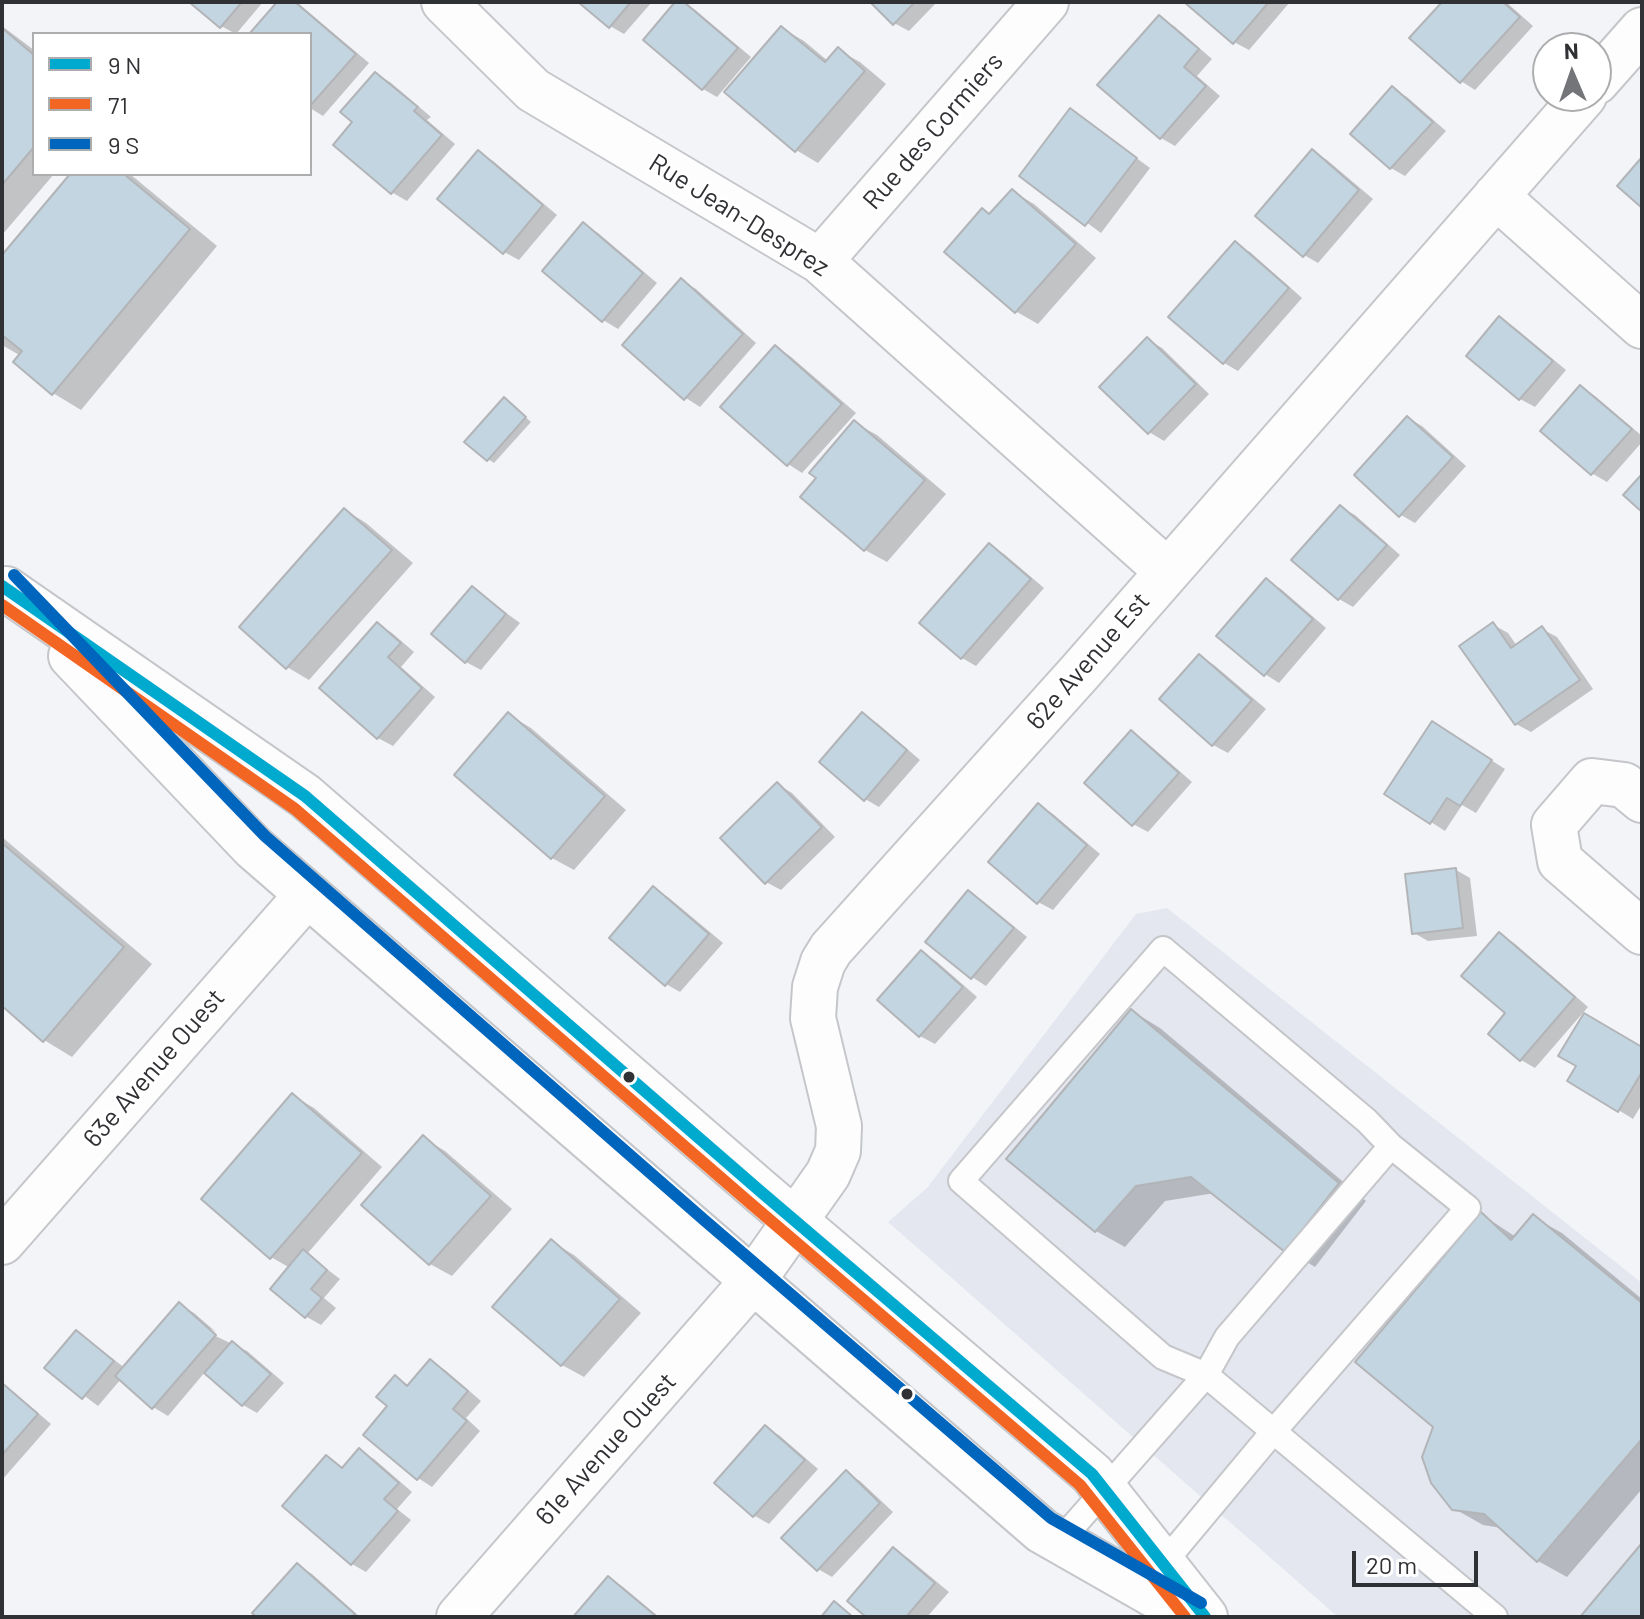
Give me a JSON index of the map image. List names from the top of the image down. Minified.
{"streets":{"street":["Rue des Cormiers","Rue Jean-Desprez","62e Avenue Est","63e Avenue Ouest","61e Avenue Ouest"]},"crossings":[["Rue des Cormiers","Rue Jean-Desprez"],["Rue Jean-Desprez","62e Avenue Est"],["62e Avenue Est","61e Avenue Ouest"]],"lines":["transit line 71"],"legend":["9 N","71","9 S"],"scale_bar":"20 m","north":"top"}
